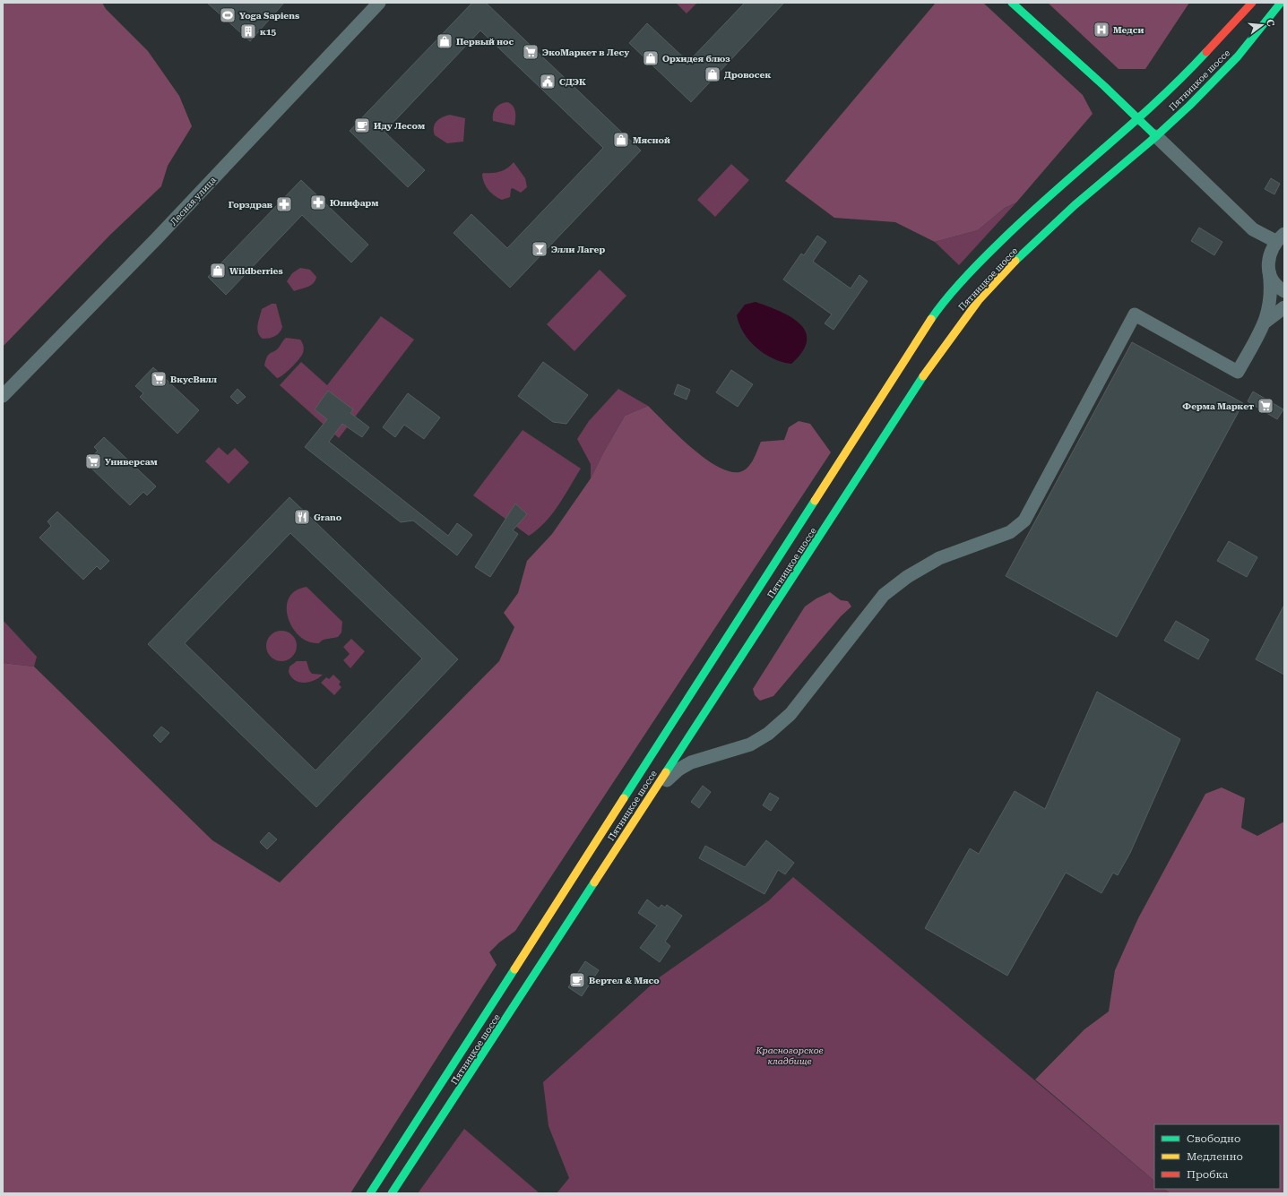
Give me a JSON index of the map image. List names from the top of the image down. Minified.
{"streets":{"main road":["Пятницкое шоссе"],"street":["Лесная улица"]},"parks":["Красногорское кладбище"],"places":{"sports":["Yoga Sapiens"],"hospital":["Медси"],"building":["к15"],"shop":["Первый нос","Орхидея блюз","Дровосек","Мясной","Wildberries"],"supermarket":["ЭкоМаркет в Лесу","ВкусВилл","Ферма Маркет","Универсам"],"public building":["СДЭК"],"cafe":["Иду Лесом","Вертел & Мясо"],"pharmacy":["Юнифарм","Горздрав"],"bar":["Элли Лагер"],"restaurant":["Grano"]},"legend":["Свободно","Медленно","Пробка"],"north":"right"}
